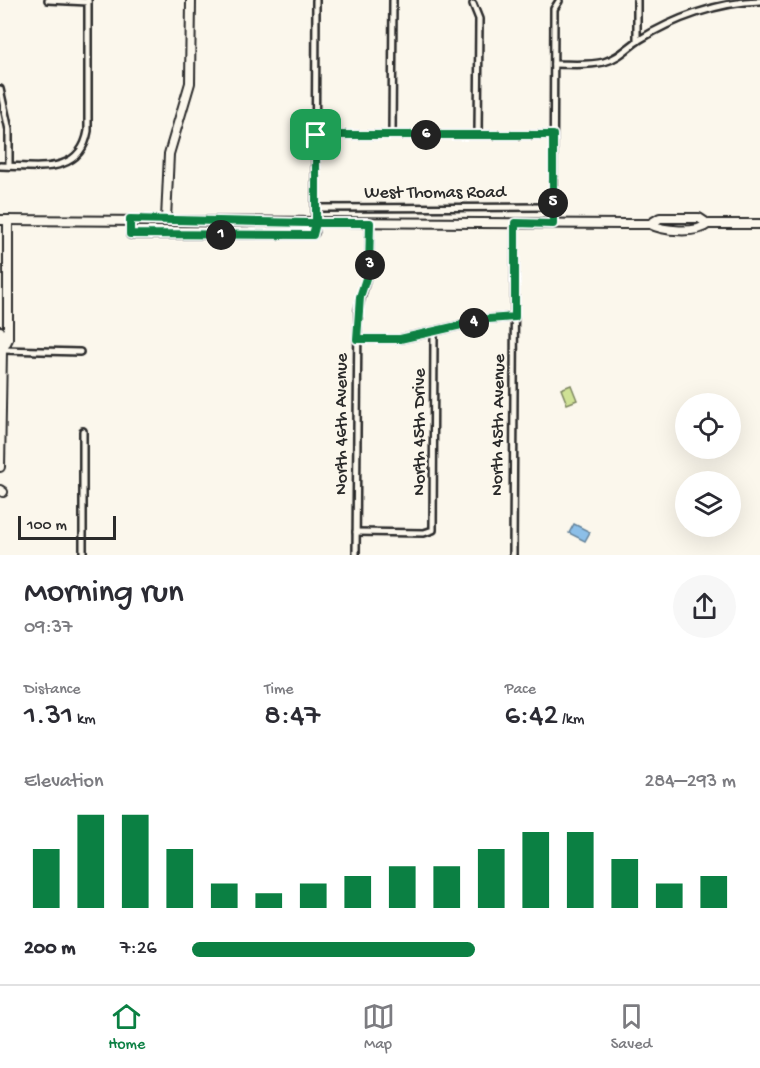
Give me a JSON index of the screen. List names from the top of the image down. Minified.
{"streets":{"main road":["West Thomas Road"],"street":["North 46th Avenue","North 45th Avenue","North 45th Drive"]},"crossings":[["West Thomas Road","North 46th Avenue"],["West Thomas Road","North 45th Avenue"],["North 46th Avenue","North 45th Drive"]],"scale_bar":"100 m","page":{"pins":["6","5","1","3","4"],"scale":"100 m","heading":["Morning run","09:37"],"stats":[["Distance","1.31 km"],["Time","8:47"],["Pace","6:42 /km"]],"chart":["Elevation","284–293 m"],"list":[{"name":"200 m","note":"7:26"}],"tabs":["Home","Map","Saved"]}}
